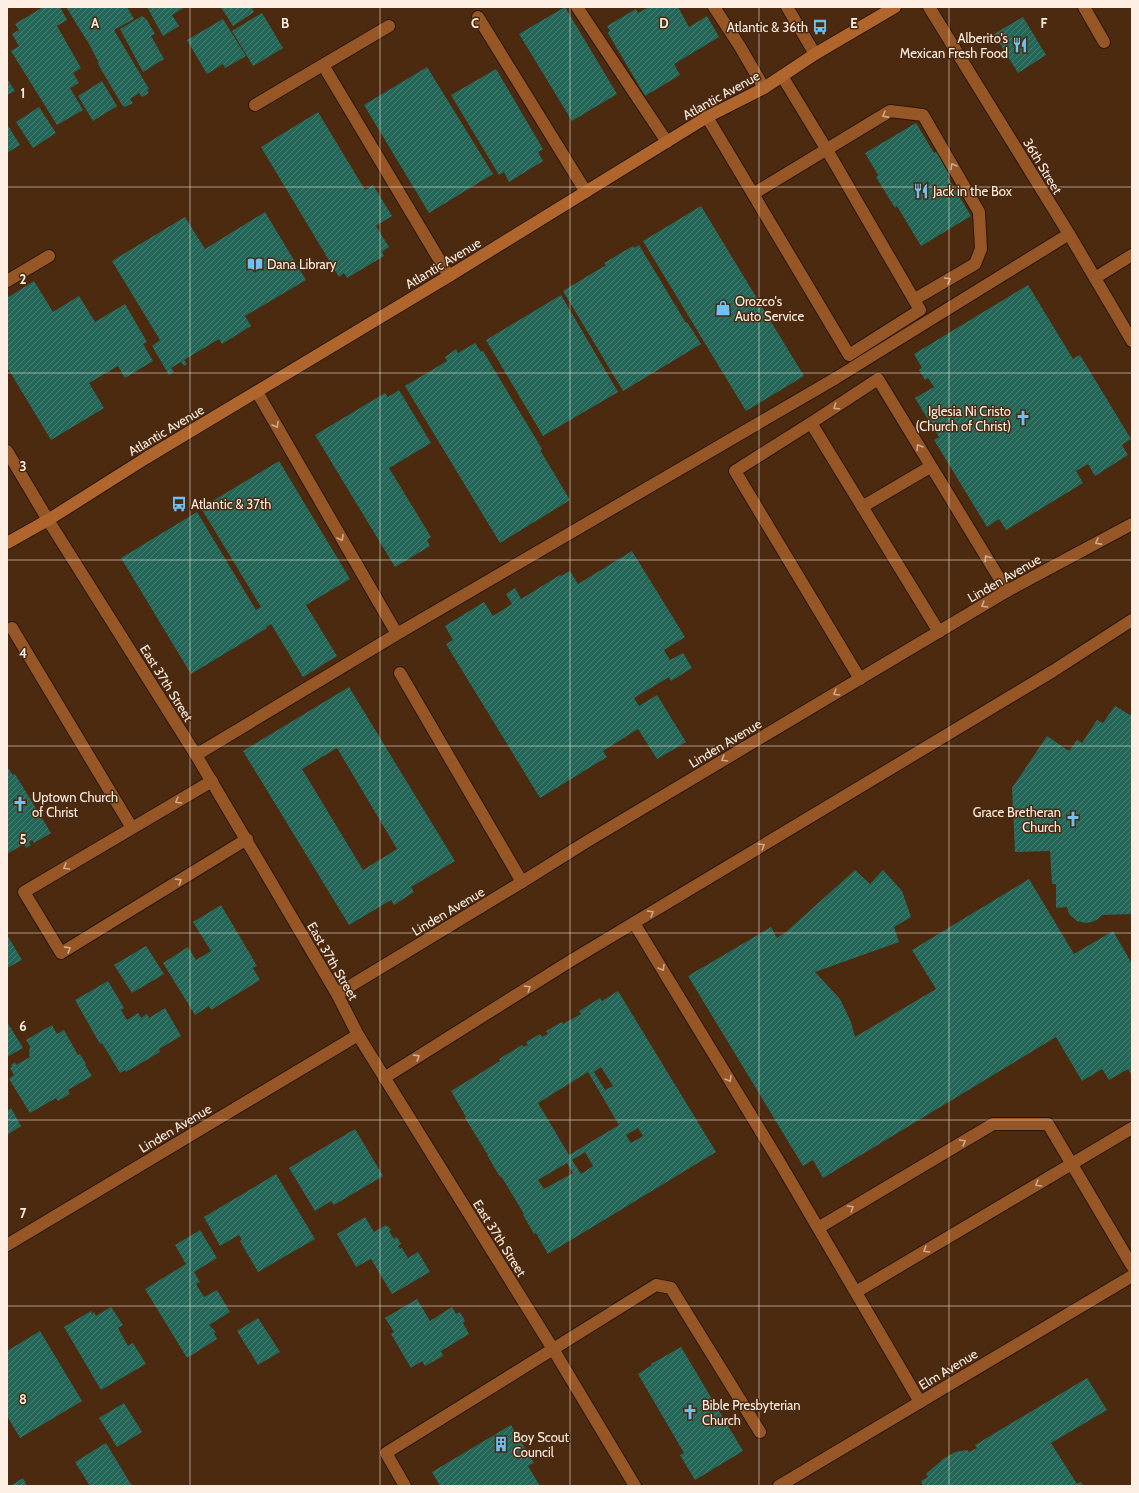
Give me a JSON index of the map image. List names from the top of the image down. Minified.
{"streets":{"main road":["Atlantic Avenue"],"street":["36th Street","Linden Avenue","East 37th Street","Elm Avenue"]},"crossings":[["Atlantic Avenue","East 37th Street"],["Linden Avenue","East 37th Street"]],"places":{"bus stop":["Atlantic & 36th","Atlantic & 37th"],"restaurant":["Alberito's Mexican Fresh Food","Jack in the Box"],"library":["Dana Library"],"shop":["Orozco's Auto Service"],"church":["Iglesia Ni Cristo (Church of Christ)","Uptown Church of Christ","Grace Bretheran Church","Bible Presbyterian Church"],"building":["Boy Scout Council"]},"grid":{"columns":["A","B","C","D","E","F"],"rows":["1","2","3","4","5","6","7","8"]}}
